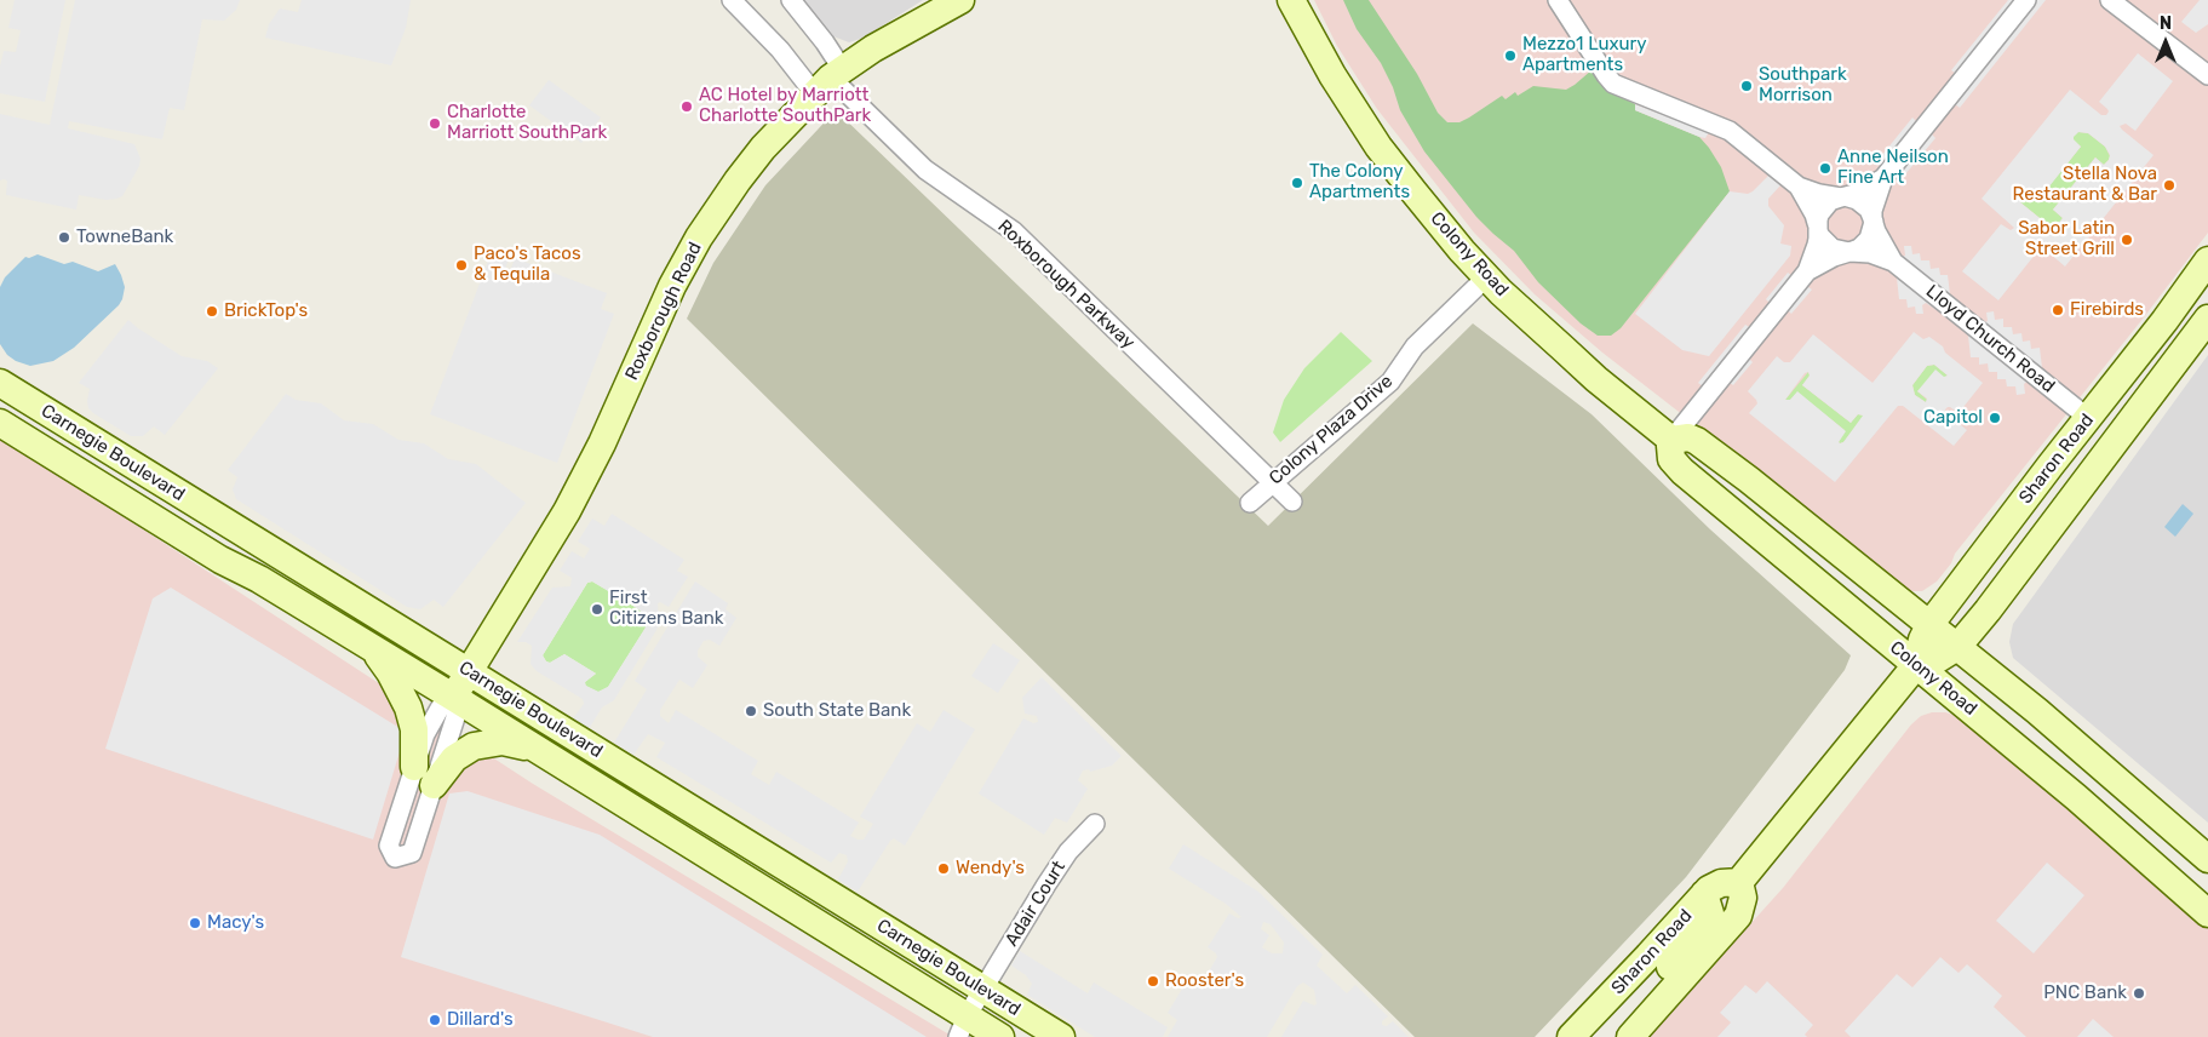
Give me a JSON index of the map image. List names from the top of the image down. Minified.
{"streets":{"street":["Colony Road","Roxborough Parkway","Roxborough Road","Lloyd Church Road","Colony Plaza Drive","Carnegie Boulevard","Sharon Road","Adair Court"]},"crossings":[["Colony Road","Colony Plaza Drive"],["Colony Road","Sharon Road"],["Roxborough Parkway","Roxborough Road"],["Roxborough Parkway","Colony Plaza Drive"],["Roxborough Road","Carnegie Boulevard"],["Lloyd Church Road","Sharon Road"],["Carnegie Boulevard","Adair Court"]],"places":["Mezzo1 Luxury Apartments","Southpark Morrison","AC Hotel by Marriott Charlotte SouthPark","Charlotte Marriott SouthPark","Anne Neilson Fine Art","The Colony Apartments","Stella Nova Restaurant & Bar","TowneBank","Sabor Latin Street Grill","Paco's Tacos & Tequila","Firebirds","BrickTop's","Capitol","First Citizens Bank","South State Bank","Wendy's","Macy's","Rooster's","PNC Bank","Dillard's"],"north":"top"}
